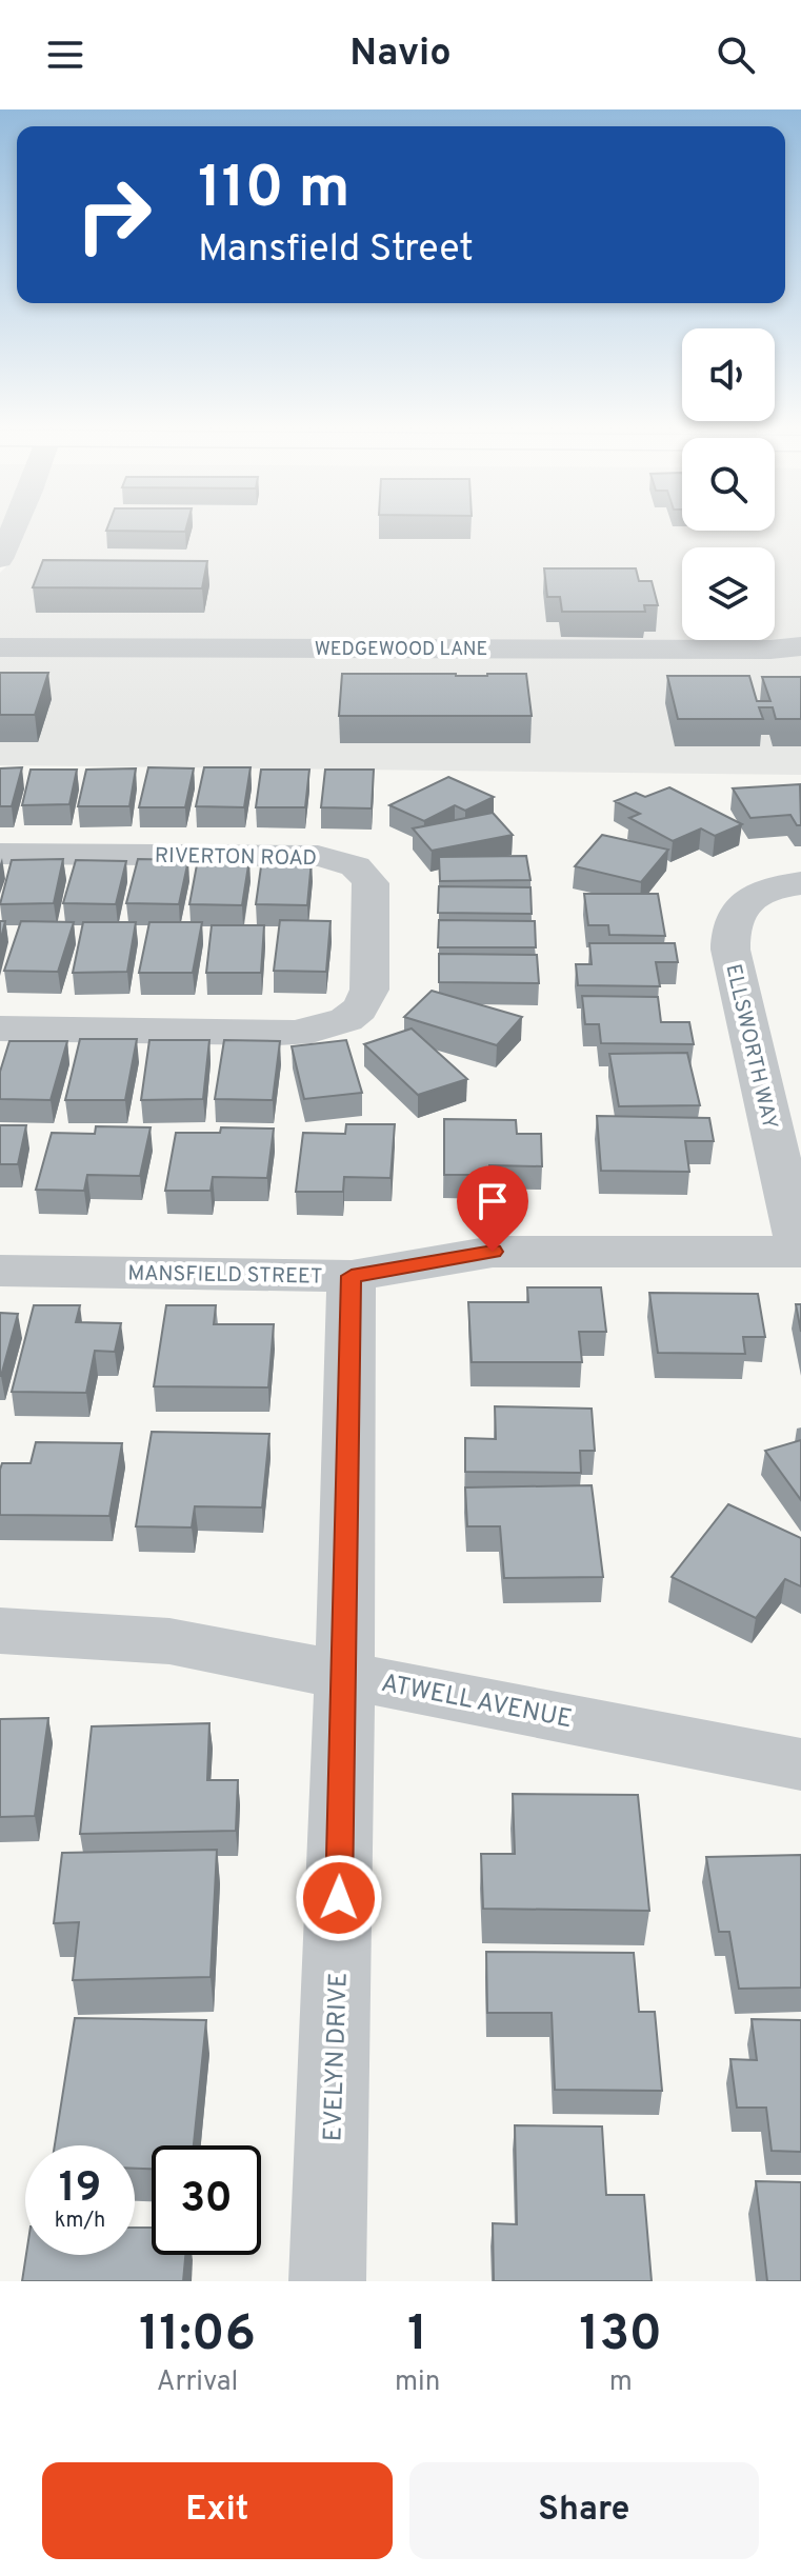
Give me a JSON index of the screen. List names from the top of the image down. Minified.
{"streets":{"street":["WEDGEWOOD LANE","RIVERTON ROAD","ELLSWORTH WAY","MANSFIELD STREET","ATWELL AVENUE","EVELYN DRIVE"]},"crossings":[["ELLSWORTH WAY","MANSFIELD STREET"],["MANSFIELD STREET","EVELYN DRIVE"],["ATWELL AVENUE","EVELYN DRIVE"]],"page":{"header":"Navio","turn":["110 m","Mansfield Street"],"speed":"19 km/h","limit":"30","eta":["11:06","Arrival","1","min","130","m"],"buttons":["Exit","Share"]}}
